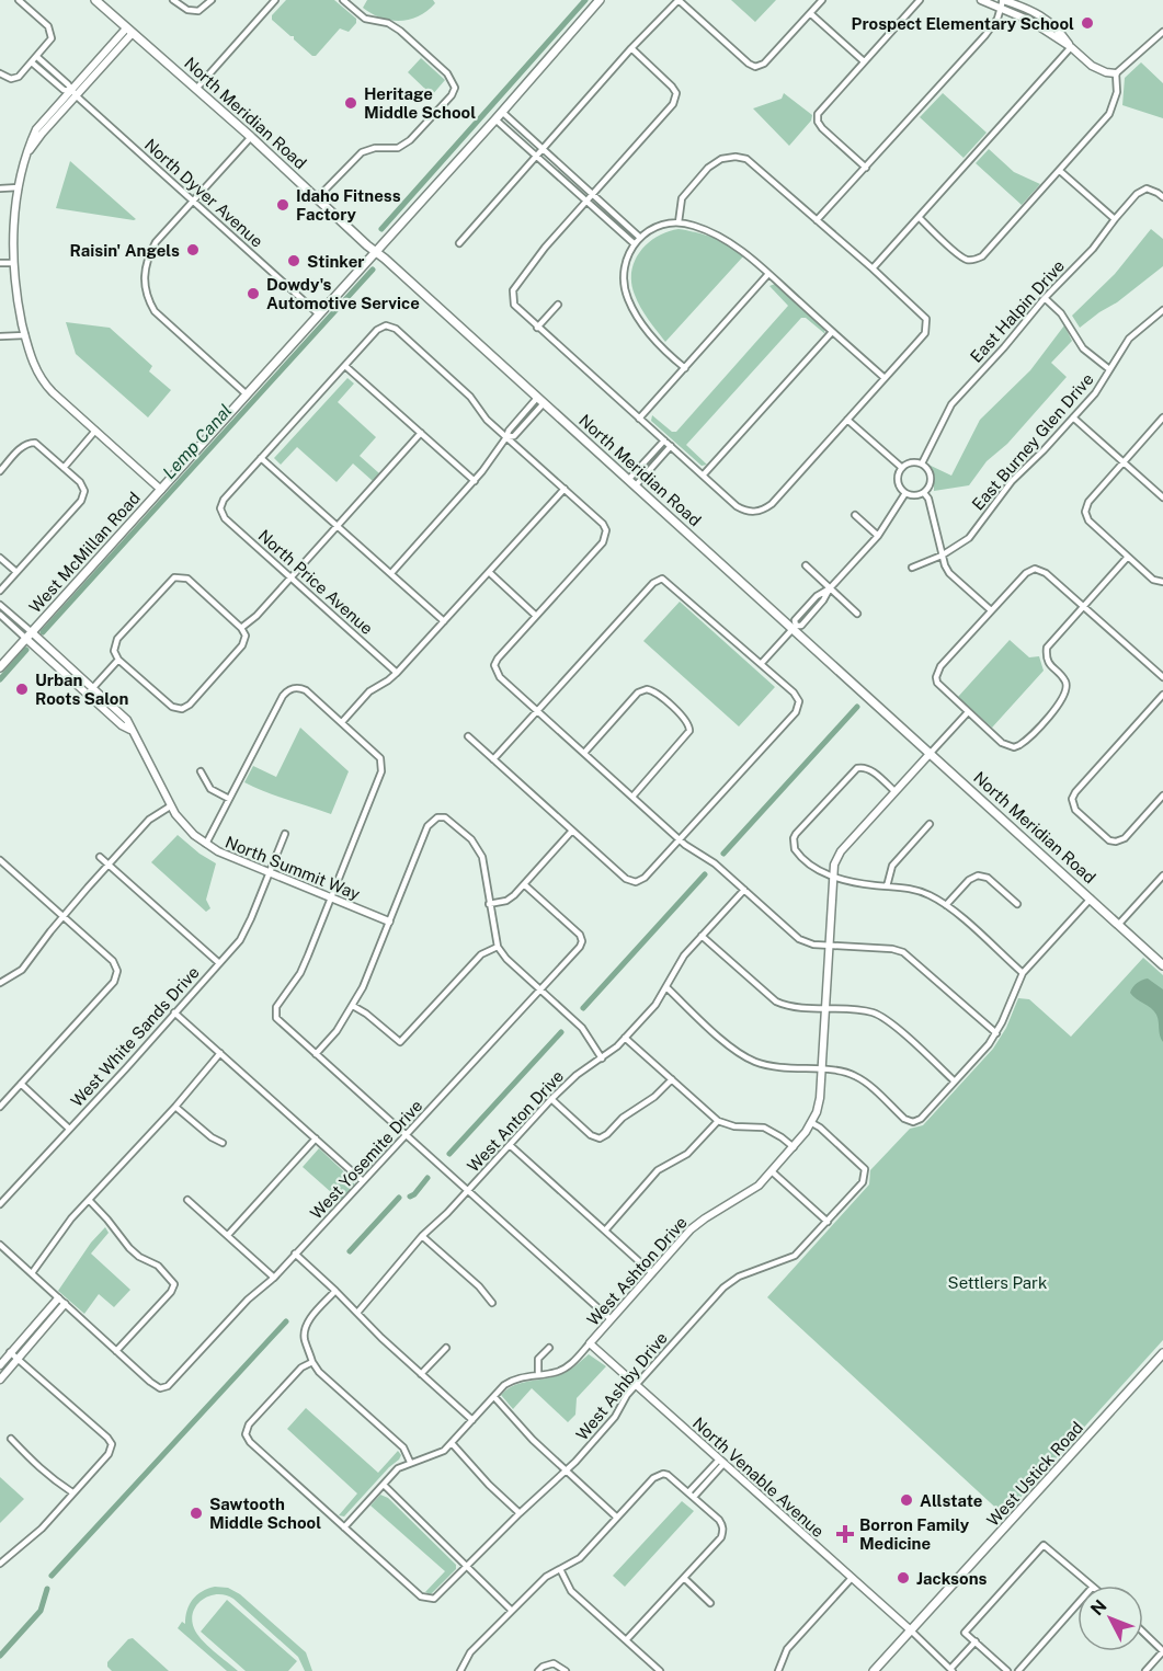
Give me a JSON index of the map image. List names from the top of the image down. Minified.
{"streets":{"main road":["North Meridian Road","West McMillan Road","West Ustick Road"],"street":["North Dyver Avenue","East Halpin Drive","East Burney Glen Drive","North Price Avenue","North Summit Way","West White Sands Drive","West Anton Drive","West Yosemite Drive","West Ashton Drive","West Ashby Drive","North Venable Avenue"]},"crossings":[["North Meridian Road","West McMillan Road"],["North Meridian Road","West Ashton Drive"],["North Dyver Avenue","West McMillan Road"],["West McMillan Road","North Summit Way"],["North Summit Way","West White Sands Drive"],["West Ashton Drive","West Ashby Drive"],["West Ashton Drive","North Venable Avenue"],["West Ashby Drive","North Venable Avenue"],["West Ustick Road","North Venable Avenue"]],"water":["Lemp Canal"],"parks":["Settlers Park"],"places":{"other":["Prospect Elementary School","Heritage Middle School","Idaho Fitness Factory","Raisin' Angels","Stinker","Dowdy's Automotive Service","Urban Roots Salon","Allstate","Sawtooth Middle School","Jacksons"],"health":["Borron Family Medicine"]},"north":"top left"}
